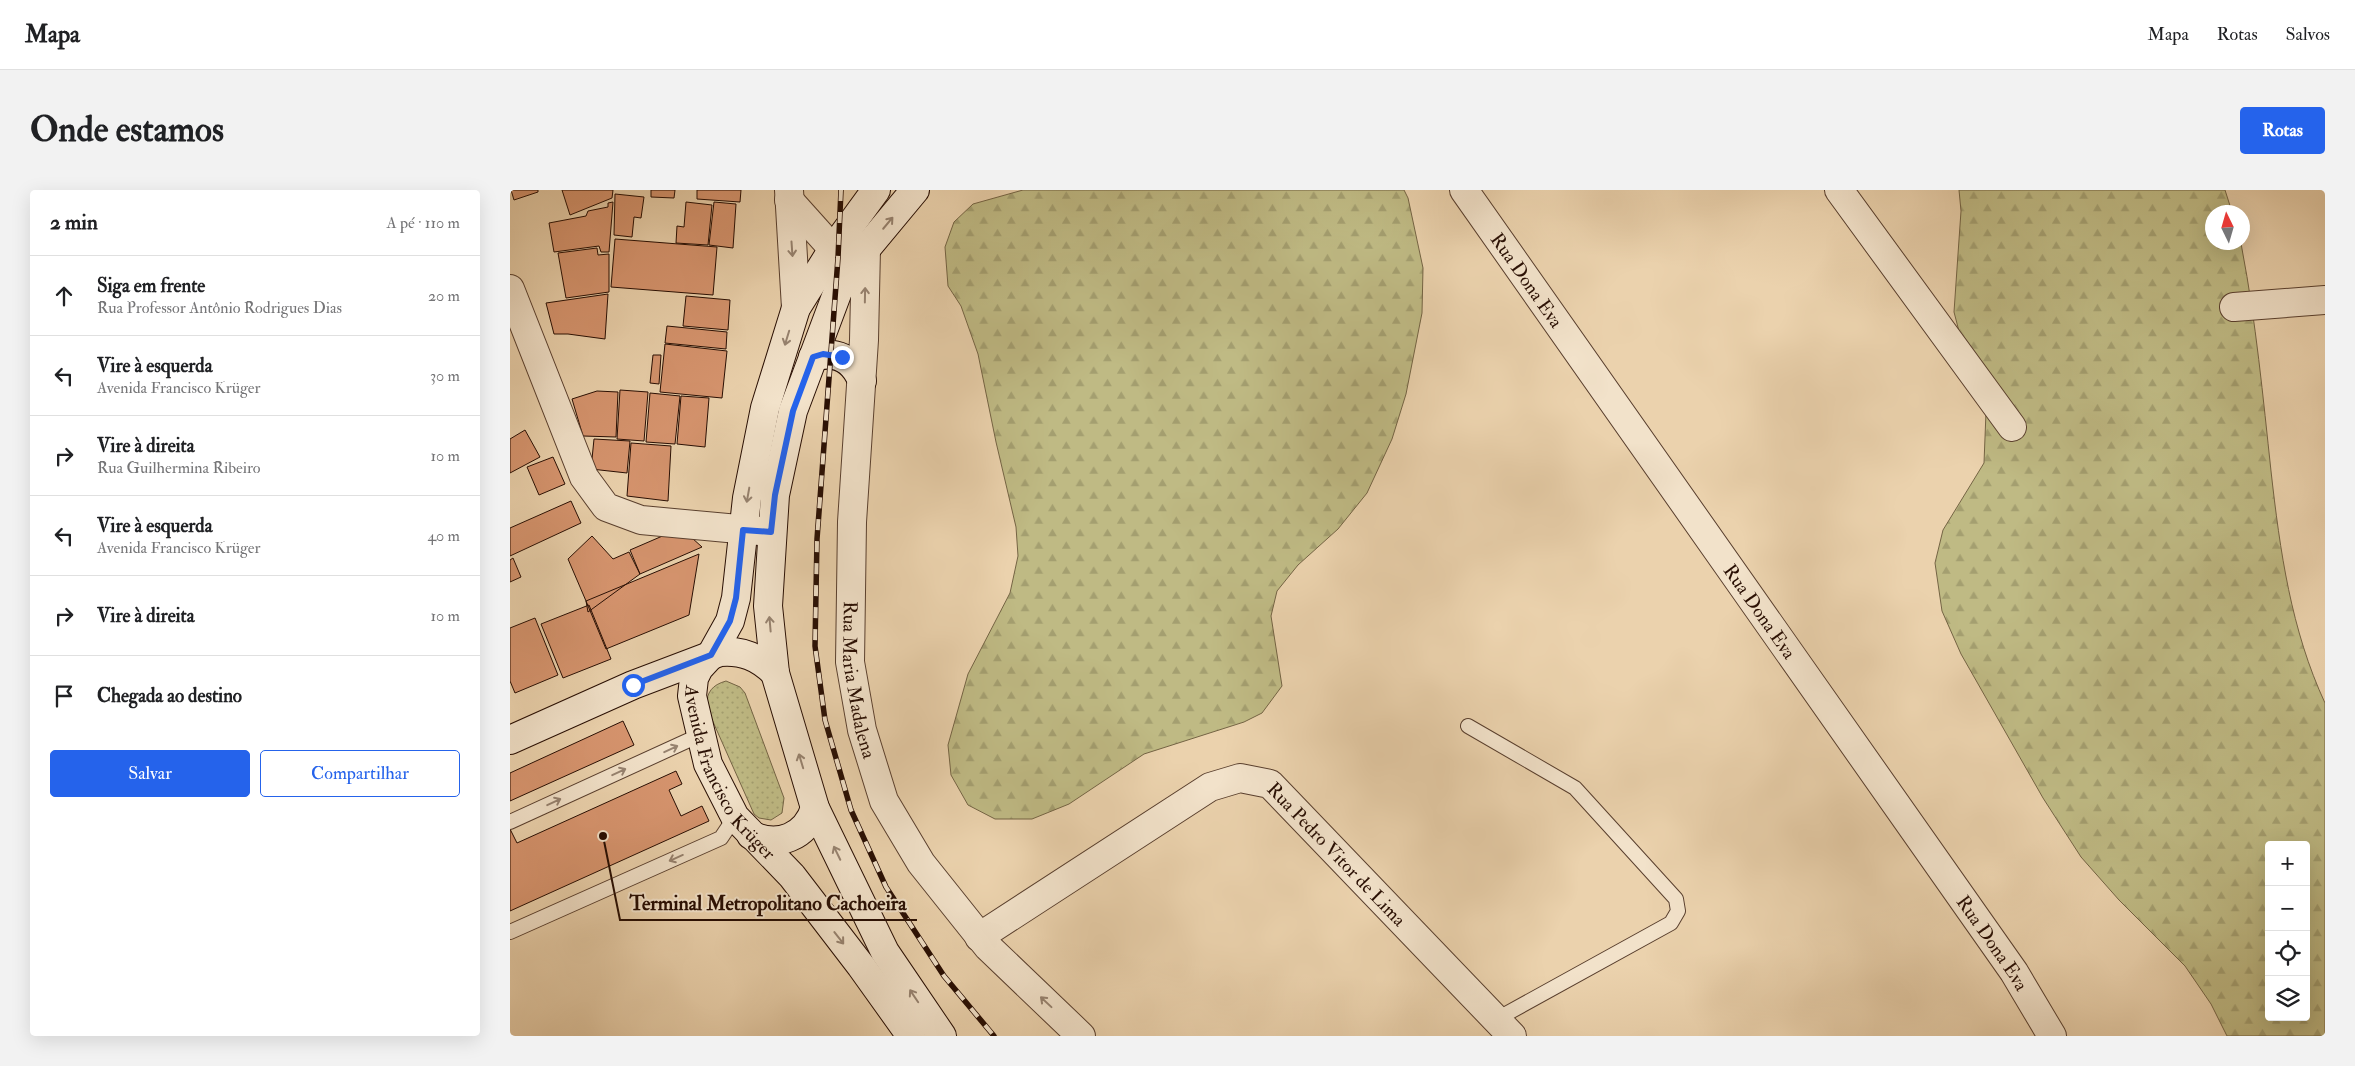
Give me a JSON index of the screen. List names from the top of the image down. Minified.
{"streets":{"street":["Rua Dona Eva","Rua Maria Madalena","Avenida Francisco Krüger","Rua Pedro Vitor de Lima"]},"crossings":[["Rua Maria Madalena","Rua Pedro Vitor de Lima"]],"places":["Terminal Metropolitano Cachoeira"],"north":"top","page":{"header":"Mapa","nav":["Mapa","Rotas","Salvos"],"buttons":["Rotas",["Salvar","Compartilhar"]],"title":"Onde estamos","heading":["2 min","A pé · 110 m"],"list":[["Siga em frente","Rua Professor Antônio Rodrigues Dias","20 m"],["Vire à esquerda","Avenida Francisco Krüger","30 m"],["Vire à direita","Rua Guilhermina Ribeiro","10 m"],["Vire à esquerda","Avenida Francisco Krüger","40 m"],["Vire à direita","10 m"],"Chegada ao destino"],"map_buttons":["+","−"]}}
